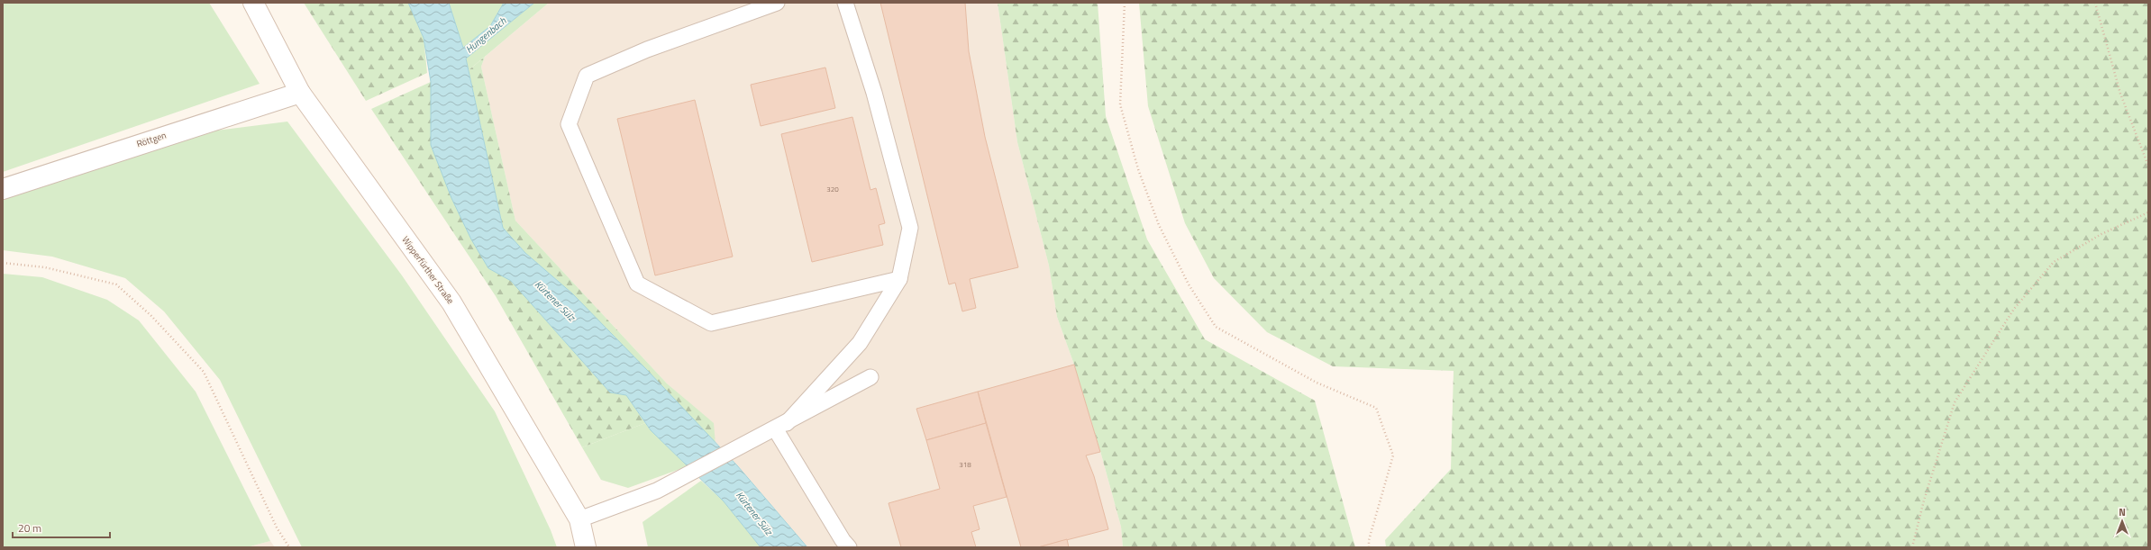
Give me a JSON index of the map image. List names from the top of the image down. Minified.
{"streets":{"main road":["Röttgen","Wipperfürther Straße"]},"crossings":[["Röttgen","Wipperfürther Straße"]],"water":["Hungenbach","Kürtener Sülz"],"house_numbers":["320","318"],"scale_bar":"20 m","north":"top"}
